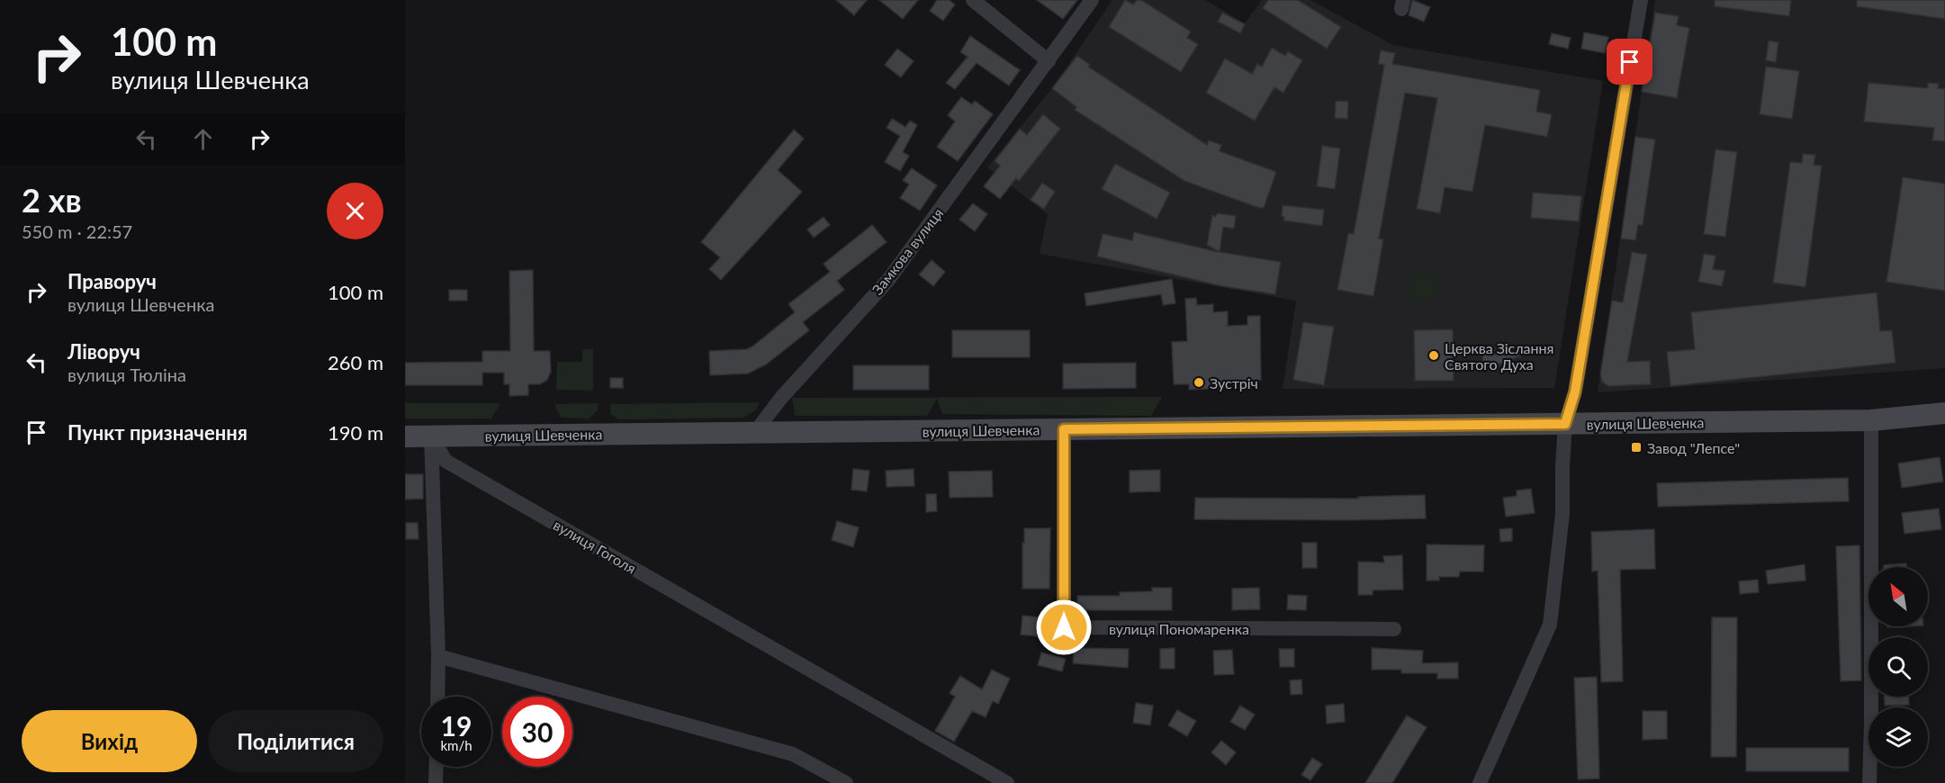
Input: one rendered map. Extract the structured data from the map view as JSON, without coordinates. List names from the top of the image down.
{
  "streets": {
    "main road": ["вулиця Шевченка"],
    "street": ["Замкова вулиця", "вулиця Гоголя", "вулиця Пономаренка"]
  },
  "crossings": [
    ["Замкова вулиця", "вулиця Шевченка"],
    ["вулиця Шевченка", "вулиця Гоголя"],
    ["вулиця Шевченка", "вулиця Пономаренка"]
  ],
  "places": {
    "other": ["Церква Зіслання Святого Духа", "Зустріч"],
    "transit": ["Завод \"Лепсе\""]
  },
  "north": "top left",
  "page": {
    "turn": ["100 m", "вулиця Шевченка"],
    "heading": ["2 хв", "550 m · 22:57"],
    "list": [
      {
        "name": "Праворуч",
        "note": "вулиця Шевченка",
        "value": "100 m"
      },
      {
        "name": "Ліворуч",
        "note": "вулиця Тюліна",
        "value": "260 m"
      },
      {
        "name": "Пункт призначення",
        "value": "190 m"
      }
    ],
    "speed": "19 km/h",
    "limit": "30",
    "buttons": ["Вихід", "Поділитися"]
  }
}
